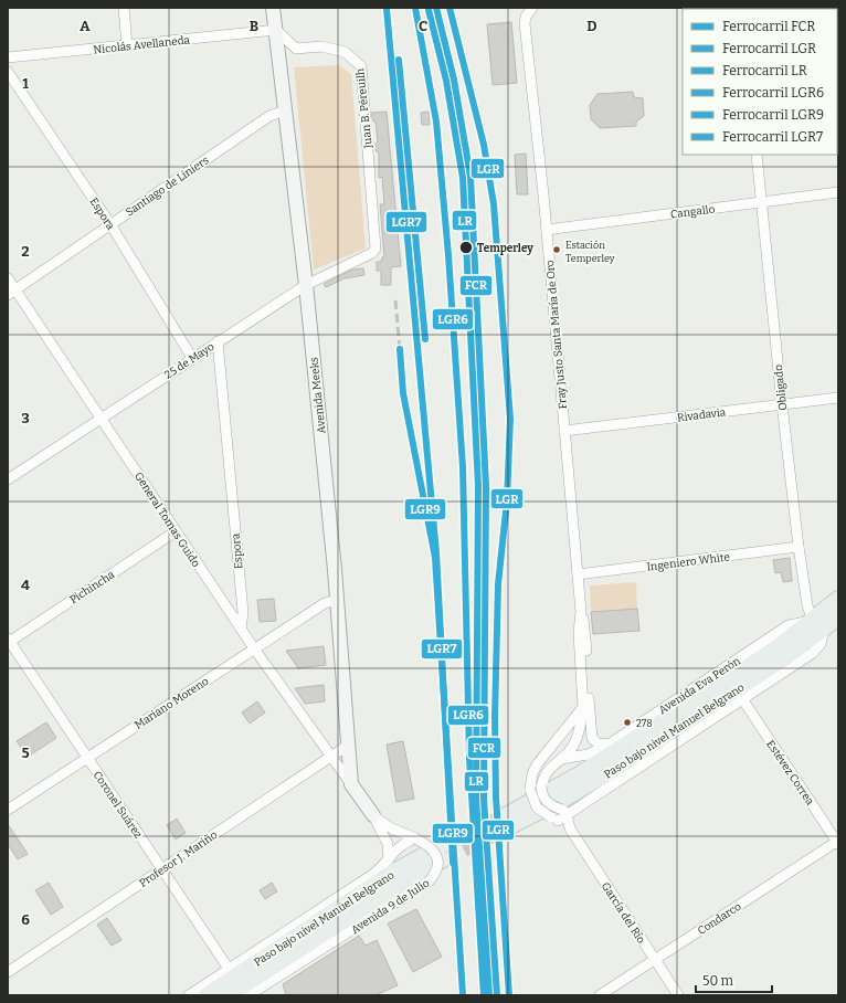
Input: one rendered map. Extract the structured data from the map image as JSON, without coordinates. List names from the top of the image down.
{
  "streets": {
    "main road": ["Paso bajo nivel Manuel Belgrano"],
    "street": [
      "Nicolás Avellaneda",
      "Juan B. Péreuilh",
      "Santiago de Liniers",
      "Cangallo",
      "Espora",
      "Fray Justo Santa María de Oro",
      "25 de Mayo",
      "Obligado",
      "Avenida Meeks",
      "Rivadavia",
      "General Tomas Guido",
      "Ingeniero White",
      "Pichincha",
      "Avenida Eva Perón",
      "Mariano Moreno",
      "Estévez Correa",
      "Coronel Suárez",
      "Profesor J. Mariño",
      "Avenida 9 de Julio",
      "García del Río",
      "Condarco"
    ]
  },
  "crossings": [
    ["Nicolás Avellaneda", "Juan B. Péreuilh"],
    ["Nicolás Avellaneda", "Avenida Meeks"],
    ["Juan B. Péreuilh", "25 de Mayo"],
    ["Juan B. Péreuilh", "Avenida Meeks"],
    ["Santiago de Liniers", "Espora"],
    ["Santiago de Liniers", "Avenida Meeks"],
    ["Santiago de Liniers", "General Tomas Guido"],
    ["Cangallo", "Fray Justo Santa María de Oro"],
    ["Cangallo", "Obligado"],
    ["Espora", "25 de Mayo"],
    ["Espora", "General Tomas Guido"],
    ["Fray Justo Santa María de Oro", "Rivadavia"],
    ["Fray Justo Santa María de Oro", "Ingeniero White"],
    ["Fray Justo Santa María de Oro", "Avenida Eva Perón"],
    ["Fray Justo Santa María de Oro", "García del Río"],
    ["25 de Mayo", "Avenida Meeks"],
    ["25 de Mayo", "General Tomas Guido"],
    ["Obligado", "Rivadavia"],
    ["Obligado", "Ingeniero White"],
    ["Obligado", "Avenida Eva Perón"],
    ["Obligado", "Paso bajo nivel Manuel Belgrano"],
    ["Avenida Meeks", "General Tomas Guido"],
    ["Avenida Meeks", "Mariano Moreno"],
    ["Avenida Meeks", "Profesor J. Mariño"],
    ["General Tomas Guido", "Pichincha"],
    ["General Tomas Guido", "Mariano Moreno"],
    ["General Tomas Guido", "Profesor J. Mariño"],
    ["Pichincha", "Coronel Suárez"],
    ["Avenida Eva Perón", "Paso bajo nivel Manuel Belgrano"],
    ["Mariano Moreno", "Coronel Suárez"],
    ["Estévez Correa", "Condarco"],
    ["Coronel Suárez", "Profesor J. Mariño"],
    ["García del Río", "Condarco"]
  ],
  "places": ["Temperley", "Estación Temperley", "278"],
  "lines": [
    "rail line FCR",
    "rail line LGR",
    "rail line LGR6",
    "rail line LGR7",
    "rail line LR",
    "rail line LGR9"
  ],
  "legend": [
    "Ferrocarril FCR",
    "Ferrocarril LGR",
    "Ferrocarril LR",
    "Ferrocarril LGR6",
    "Ferrocarril LGR9",
    "Ferrocarril LGR7"
  ],
  "scale_bar": "50 m",
  "grid": {
    "columns": [
      "A",
      "B",
      "C",
      "D"
    ],
    "rows": [
      "1",
      "2",
      "3",
      "4",
      "5",
      "6"
    ]
  }
}
